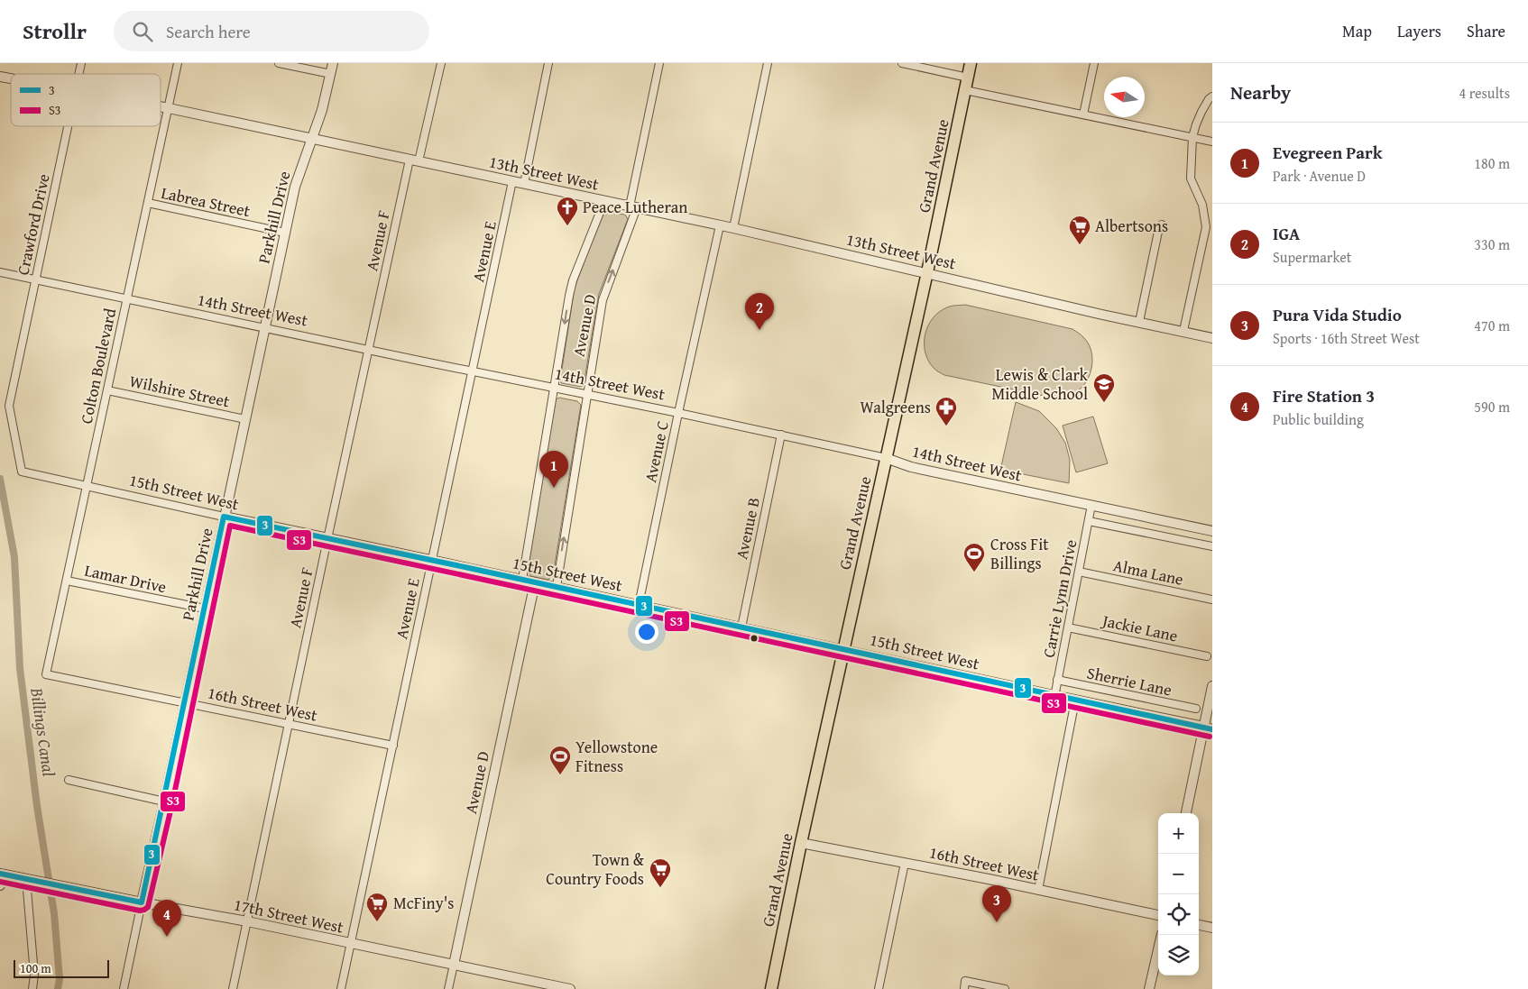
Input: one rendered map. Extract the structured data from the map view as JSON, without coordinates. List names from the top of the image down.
{
  "streets": {
    "main road": ["Grand Avenue"],
    "street": [
      "13th Street West",
      "Labrea Street",
      "Parkhill Drive",
      "Crawford Drive",
      "Avenue F",
      "Avenue E",
      "14th Street West",
      "Avenue D",
      "Colton Boulevard",
      "Wilshire Street",
      "Avenue C",
      "15th Street West",
      "Avenue B",
      "Alma Lane",
      "Lamar Drive",
      "Carrie Lynn Drive",
      "Jackie Lane",
      "Sherrie Lane",
      "16th Street West",
      "17th Street West"
    ]
  },
  "crossings": [
    ["Grand Avenue", "13th Street West"],
    ["Grand Avenue", "14th Street West"],
    ["Grand Avenue", "15th Street West"],
    ["Grand Avenue", "16th Street West"],
    ["13th Street West", "Parkhill Drive"],
    ["13th Street West", "Avenue F"],
    ["13th Street West", "Avenue E"],
    ["13th Street West", "Avenue D"],
    ["13th Street West", "Colton Boulevard"],
    ["13th Street West", "Avenue C"],
    ["Labrea Street", "Parkhill Drive"],
    ["Labrea Street", "Colton Boulevard"],
    ["Parkhill Drive", "14th Street West"],
    ["Parkhill Drive", "Wilshire Street"],
    ["Parkhill Drive", "15th Street West"],
    ["Parkhill Drive", "Lamar Drive"],
    ["Parkhill Drive", "16th Street West"],
    ["Parkhill Drive", "17th Street West"],
    ["Crawford Drive", "14th Street West"],
    ["Crawford Drive", "15th Street West"],
    ["Avenue F", "14th Street West"],
    ["Avenue F", "15th Street West"],
    ["Avenue F", "16th Street West"],
    ["Avenue F", "17th Street West"],
    ["Avenue E", "14th Street West"],
    ["Avenue E", "15th Street West"],
    ["Avenue E", "16th Street West"],
    ["Avenue E", "17th Street West"],
    ["14th Street West", "Avenue D"],
    ["14th Street West", "Colton Boulevard"],
    ["14th Street West", "Avenue C"],
    ["14th Street West", "Avenue B"],
    ["14th Street West", "Carrie Lynn Drive"],
    ["Avenue D", "15th Street West"],
    ["Avenue D", "17th Street West"],
    ["Colton Boulevard", "Wilshire Street"],
    ["Colton Boulevard", "15th Street West"],
    ["Colton Boulevard", "Lamar Drive"],
    ["Colton Boulevard", "16th Street West"],
    ["Avenue C", "15th Street West"],
    ["15th Street West", "Avenue B"],
    ["15th Street West", "Carrie Lynn Drive"],
    ["Alma Lane", "Carrie Lynn Drive"],
    ["Carrie Lynn Drive", "Jackie Lane"],
    ["Carrie Lynn Drive", "Sherrie Lane"]
  ],
  "water": ["Billings Canal"],
  "places": {
    "church": ["Peace Lutheran"],
    "supermarket": ["Albertsons", "Town & Country Foods", "McFiny's"],
    "school or university": ["Lewis & Clark Middle School"],
    "pharmacy": ["Walgreens"],
    "sports": ["Cross Fit Billings", "Yellowstone Fitness"]
  },
  "lines": ["transit line 3", "transit line S3"],
  "legend": ["3", "S3"],
  "scale_bar": "100 m",
  "north": "left",
  "page": {
    "header": "Strollr",
    "search": "Search here",
    "nav": ["Map", "Layers", "Share"],
    "heading": ["Nearby", "4 results"],
    "list": [
      {
        "mark": "1",
        "name": "Evegreen Park",
        "note": "Park · Avenue D",
        "value": "180 m"
      },
      {
        "mark": "2",
        "name": "IGA",
        "note": "Supermarket",
        "value": "330 m"
      },
      {
        "mark": "3",
        "name": "Pura Vida Studio",
        "note": "Sports · 16th Street West",
        "value": "470 m"
      },
      {
        "mark": "4",
        "name": "Fire Station 3",
        "note": "Public building",
        "value": "590 m"
      }
    ],
    "pins": [
      "2",
      "1",
      "3",
      "4"
    ],
    "map_buttons": ["+", "−"],
    "scale": "100 m"
  }
}
